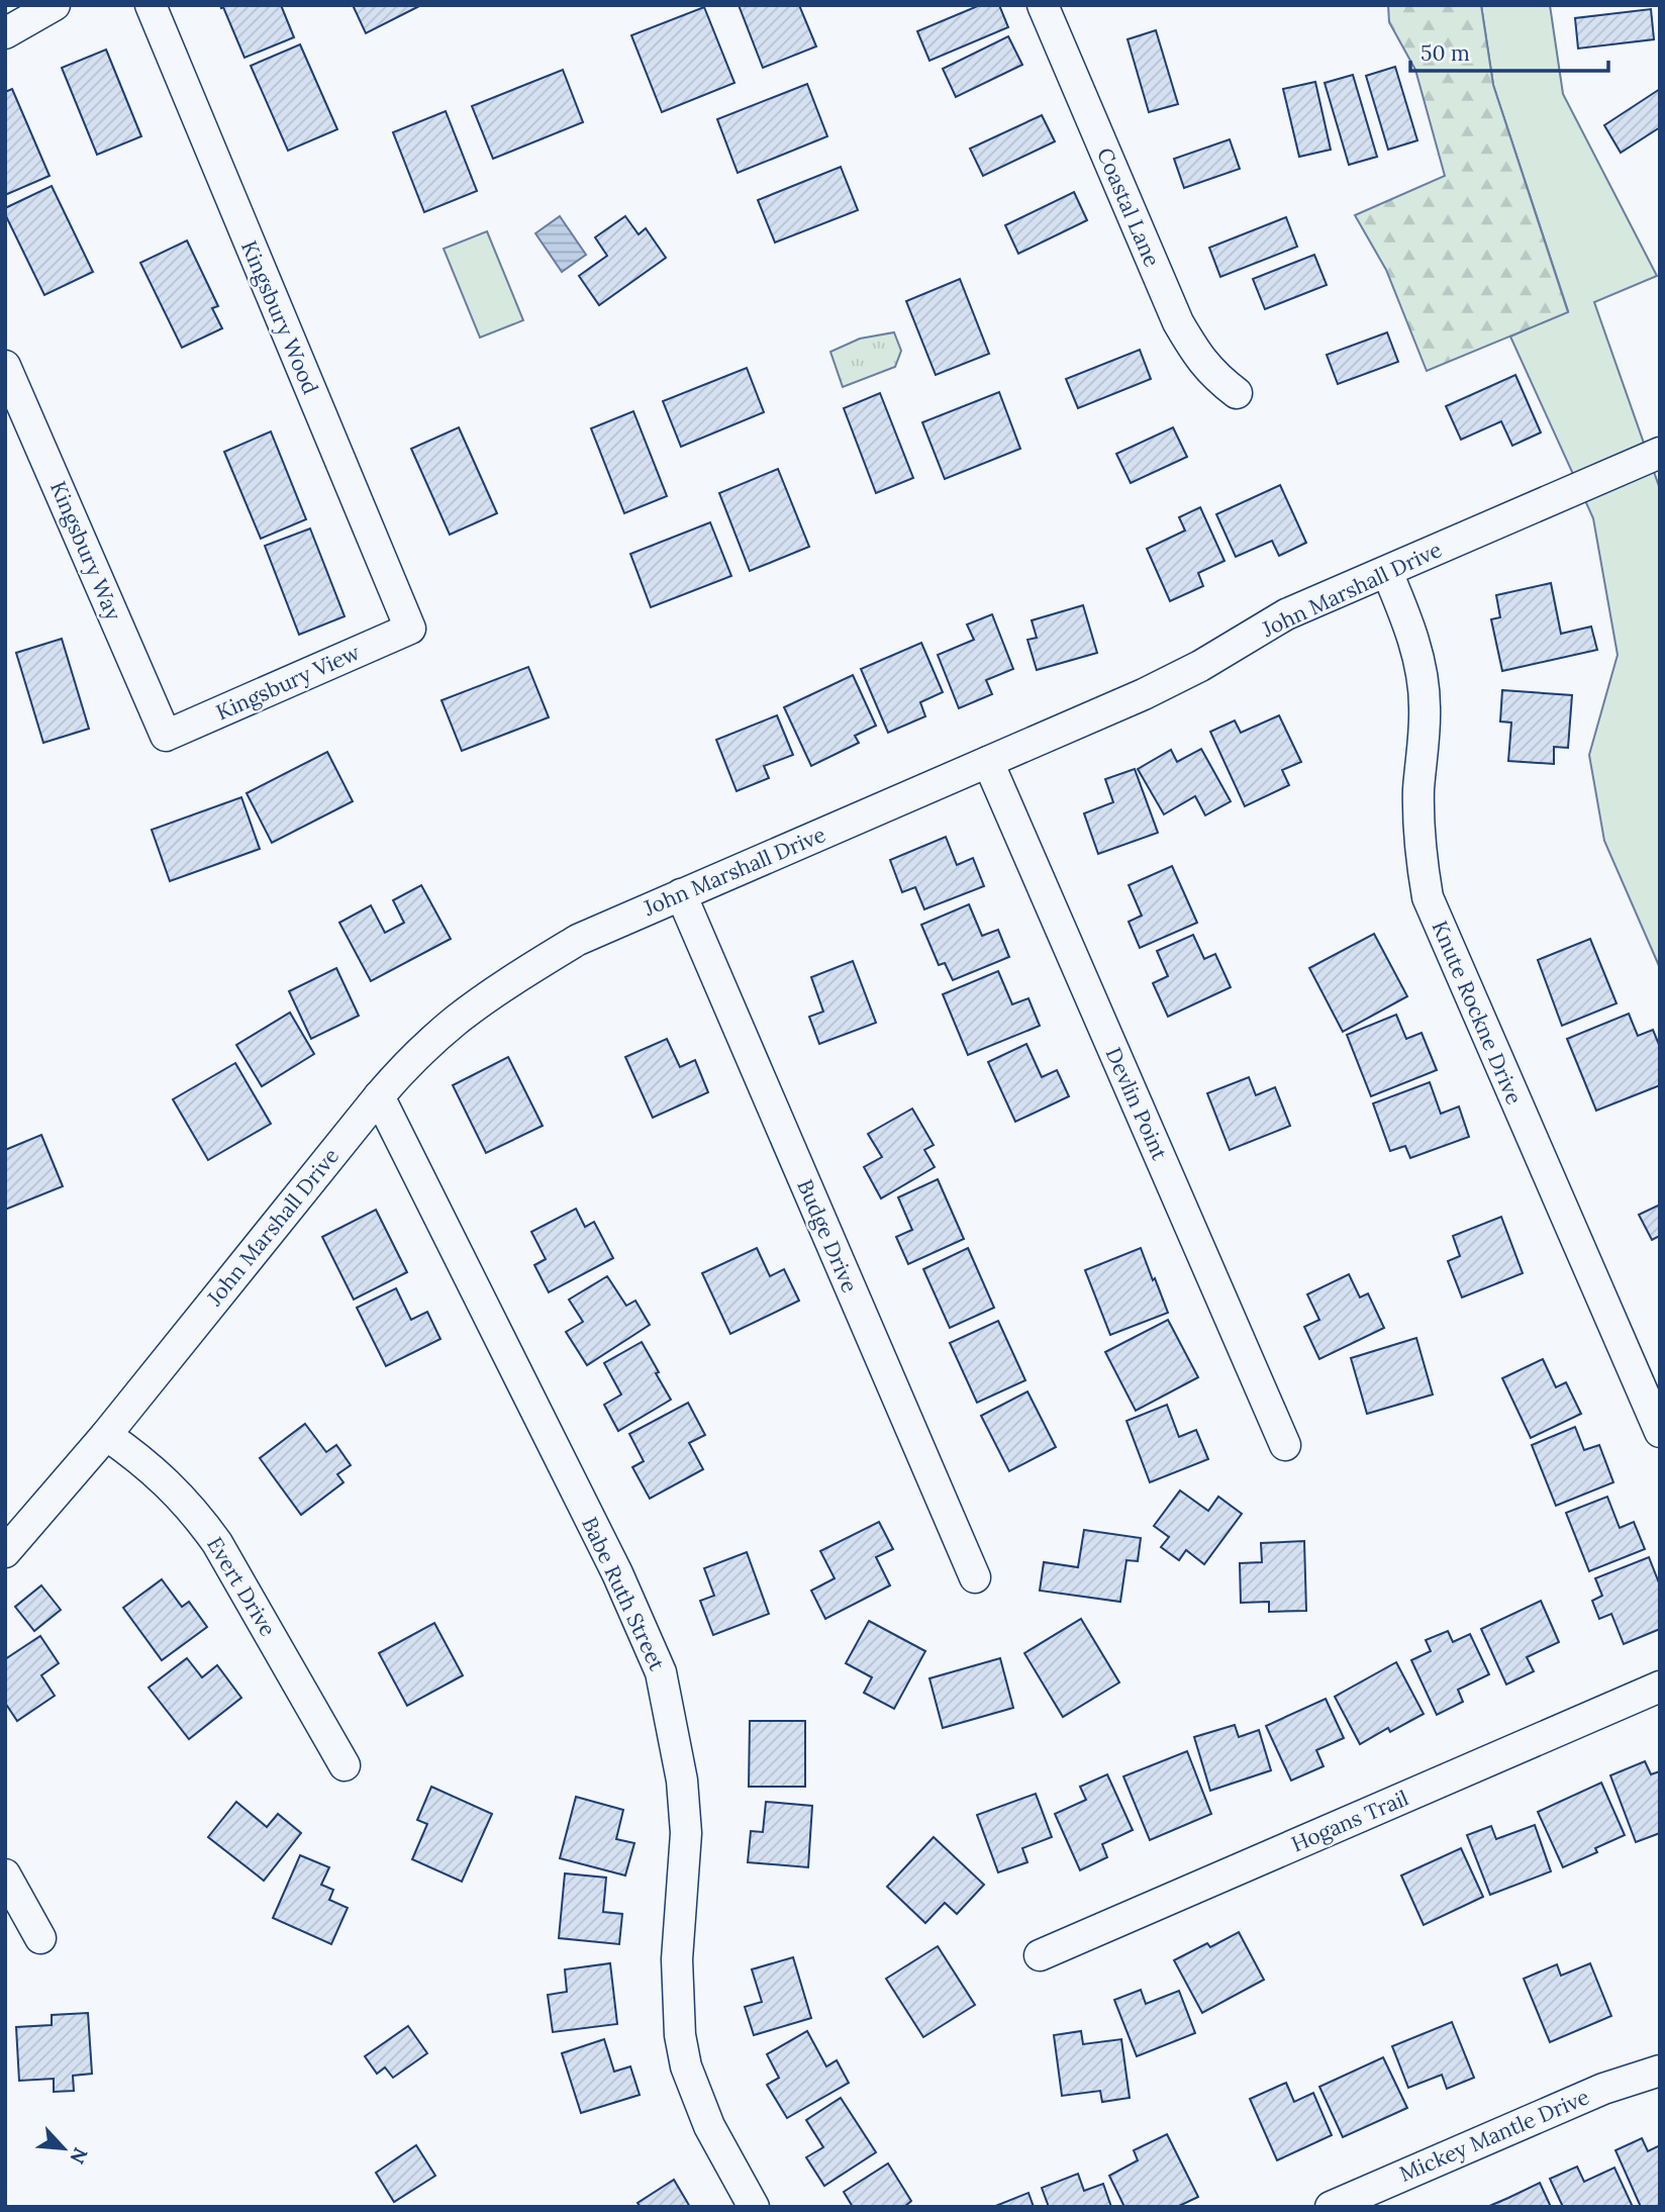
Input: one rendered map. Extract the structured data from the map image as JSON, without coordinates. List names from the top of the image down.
{
  "streets": {
    "street": [
      "Coastal Lane",
      "Kingsbury Wood",
      "Kingsbury Way",
      "John Marshall Drive",
      "Kingsbury View",
      "Knute Rockne Drive",
      "Devlin Point",
      "Budge Drive",
      "Evert Drive",
      "Babe Ruth Street",
      "Hogans Trail",
      "Mickey Mantle Drive"
    ]
  },
  "crossings": [
    ["Kingsbury Wood", "Kingsbury View"],
    ["Kingsbury Way", "Kingsbury View"],
    ["John Marshall Drive", "Knute Rockne Drive"],
    ["John Marshall Drive", "Devlin Point"],
    ["John Marshall Drive", "Budge Drive"],
    ["John Marshall Drive", "Evert Drive"],
    ["John Marshall Drive", "Babe Ruth Street"]
  ],
  "scale_bar": "50 m",
  "north": "bottom right"
}
